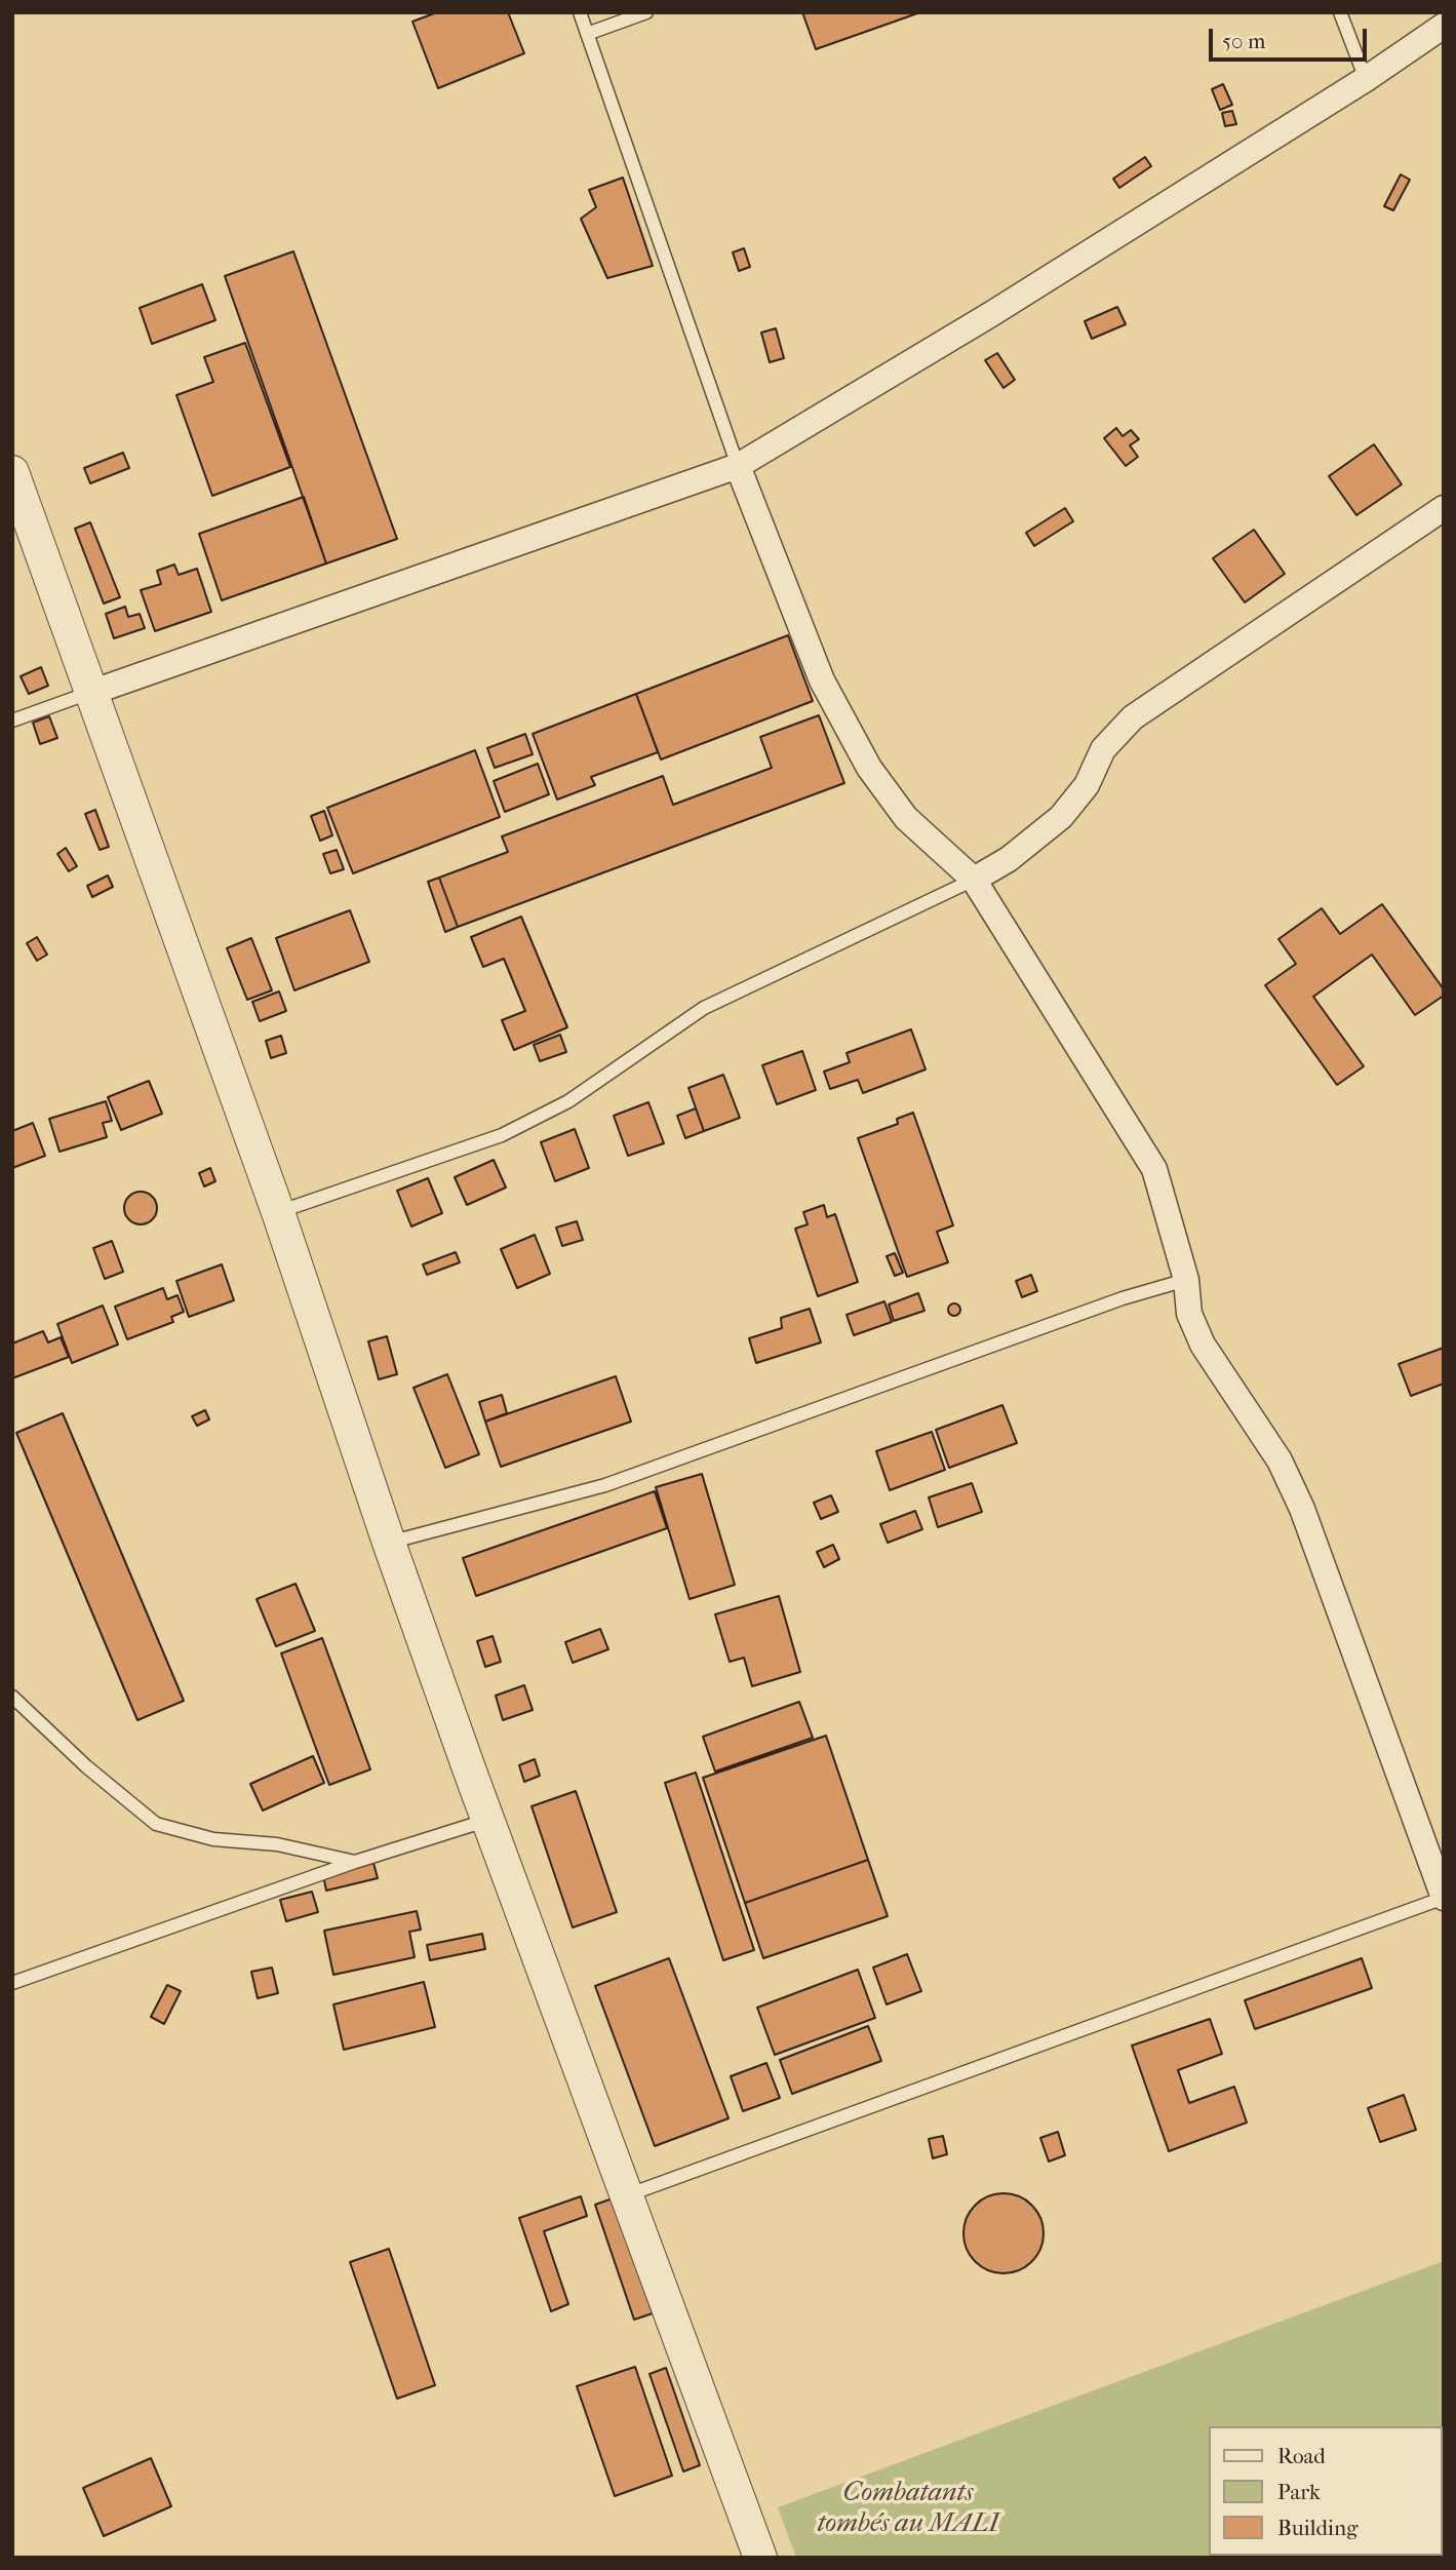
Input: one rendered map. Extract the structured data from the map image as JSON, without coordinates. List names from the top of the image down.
{
  "parks": ["Combatants tombés au MALI"],
  "legend": ["Road", "Park", "Building"],
  "scale_bar": "50 m"
}
